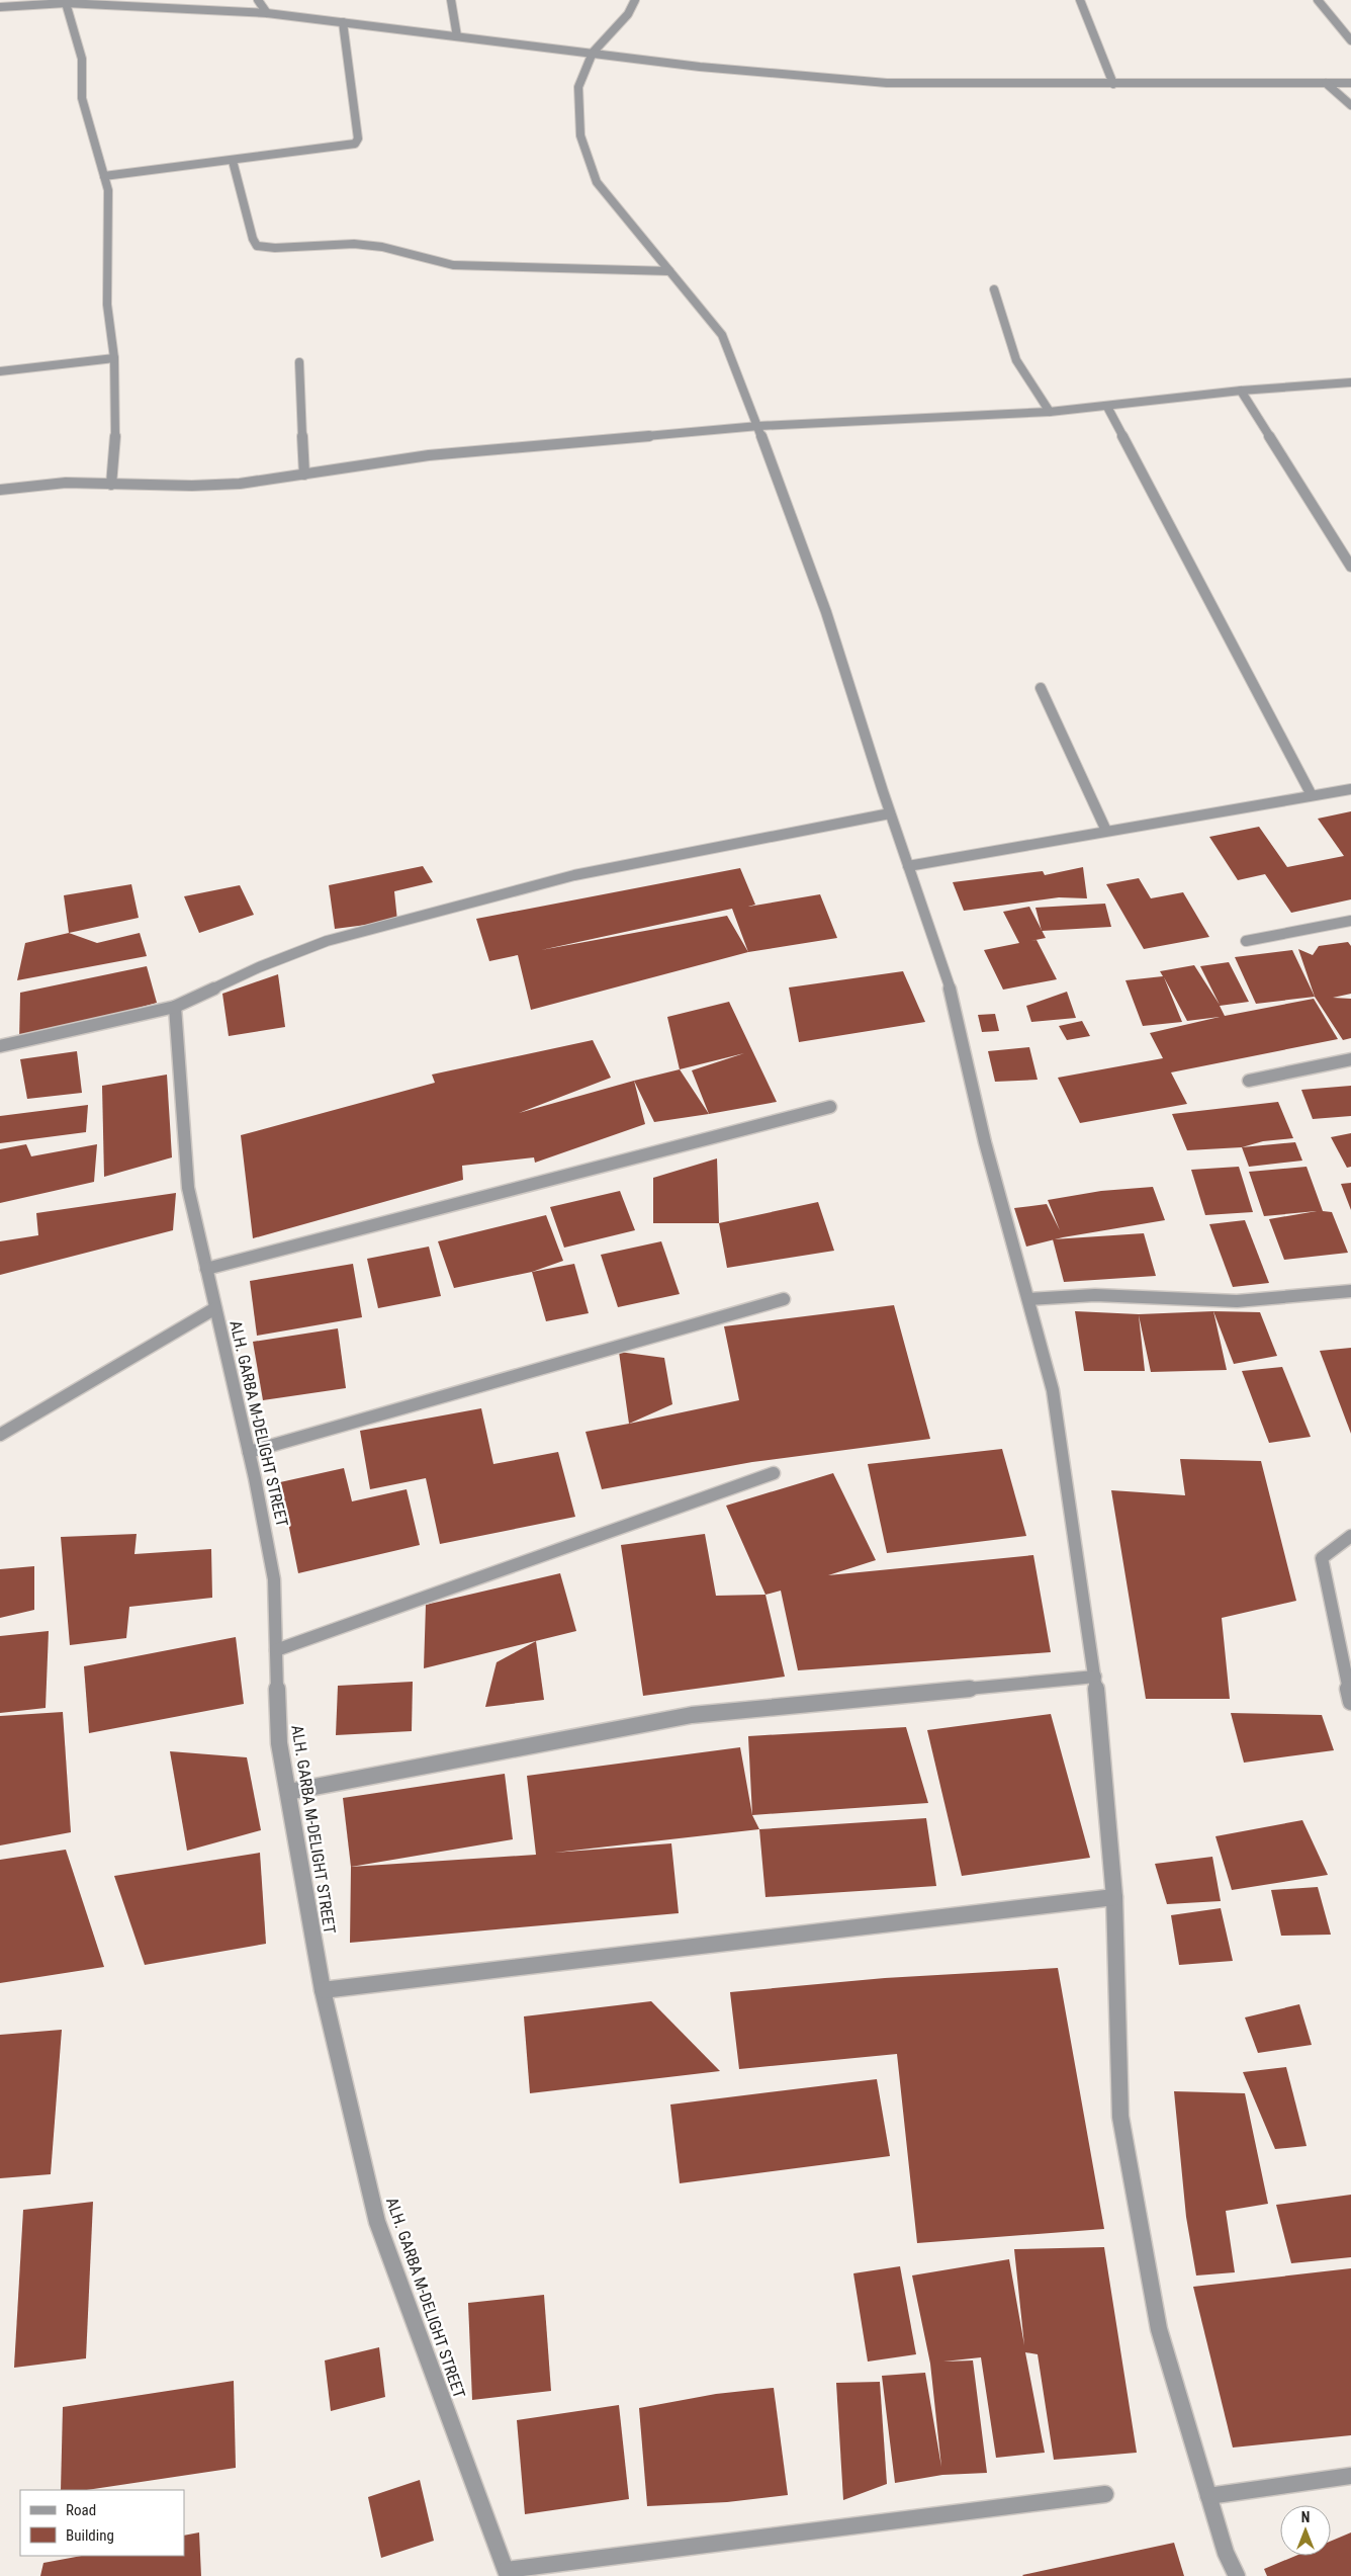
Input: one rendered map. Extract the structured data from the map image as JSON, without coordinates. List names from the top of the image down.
{
  "streets": {
    "street": ["ALH. GARBA M-DELIGHT STREET"]
  },
  "legend": ["Road", "Building"],
  "north": "top"
}
